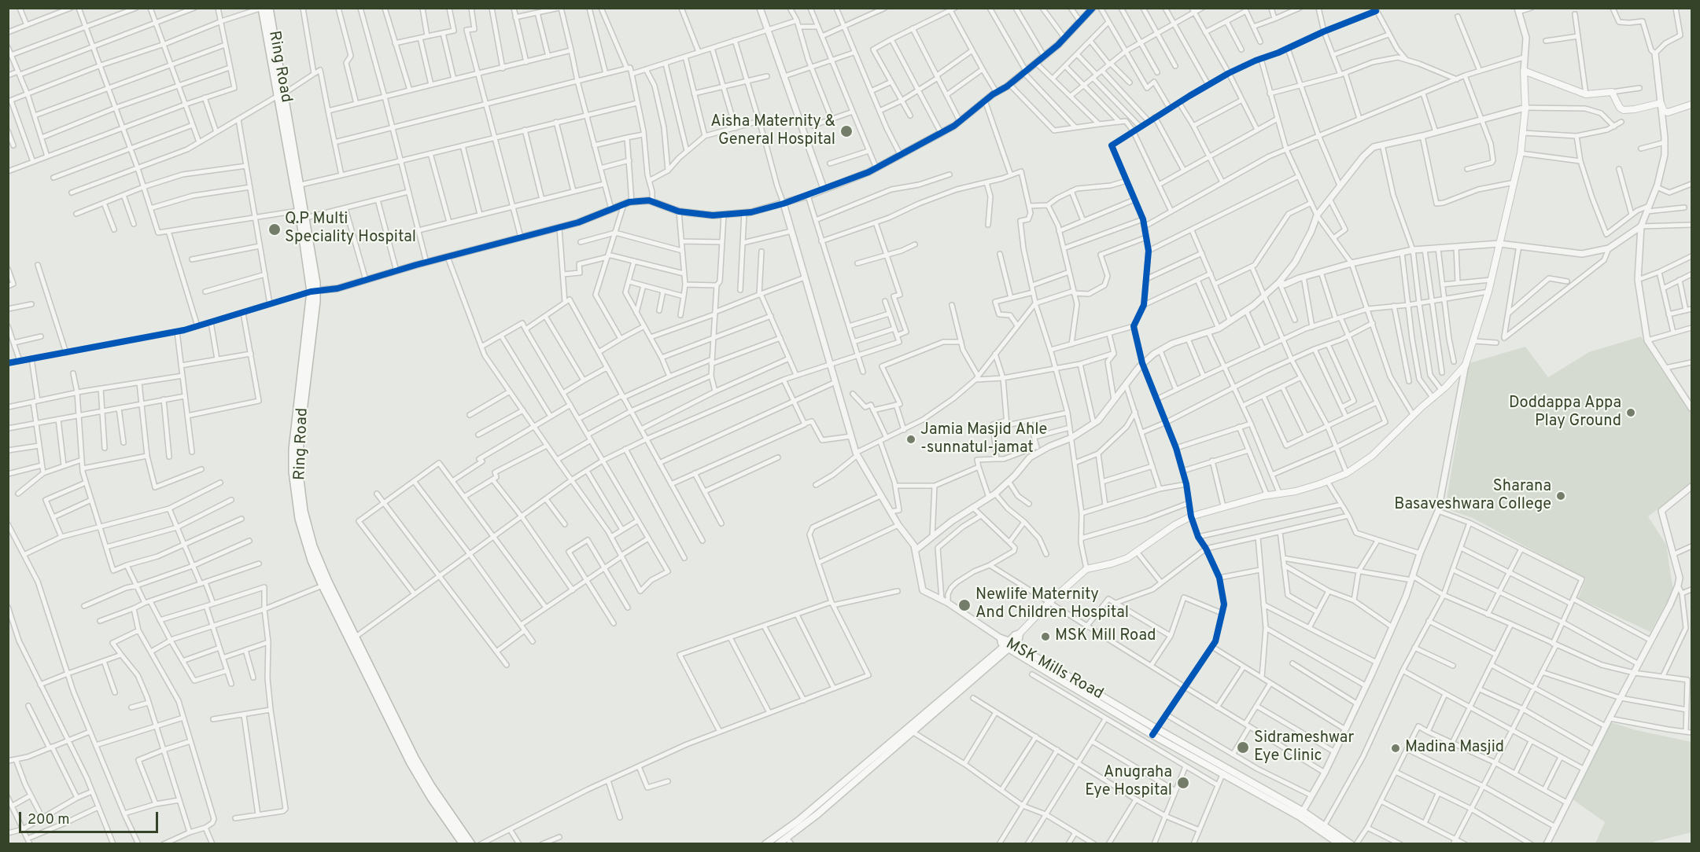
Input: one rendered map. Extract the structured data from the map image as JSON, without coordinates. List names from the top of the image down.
{
  "streets": {
    "highway": ["Ring Road"],
    "main road": ["MSK Mills Road"]
  },
  "places": [
    "Aisha Maternity & General Hospital",
    "Q.P Multi Speciality Hospital",
    "Doddappa Appa Play Ground",
    "Jamia Masjid Ahle -sunnatul-jamat",
    "Sharana Basaveshwara College",
    "Newlife Maternity And Children Hospital",
    "MSK Mill Road",
    "Sidrameshwar Eye Clinic",
    "Madina Masjid",
    "Anugraha Eye Hospital"
  ],
  "scale_bar": "200 m"
}
